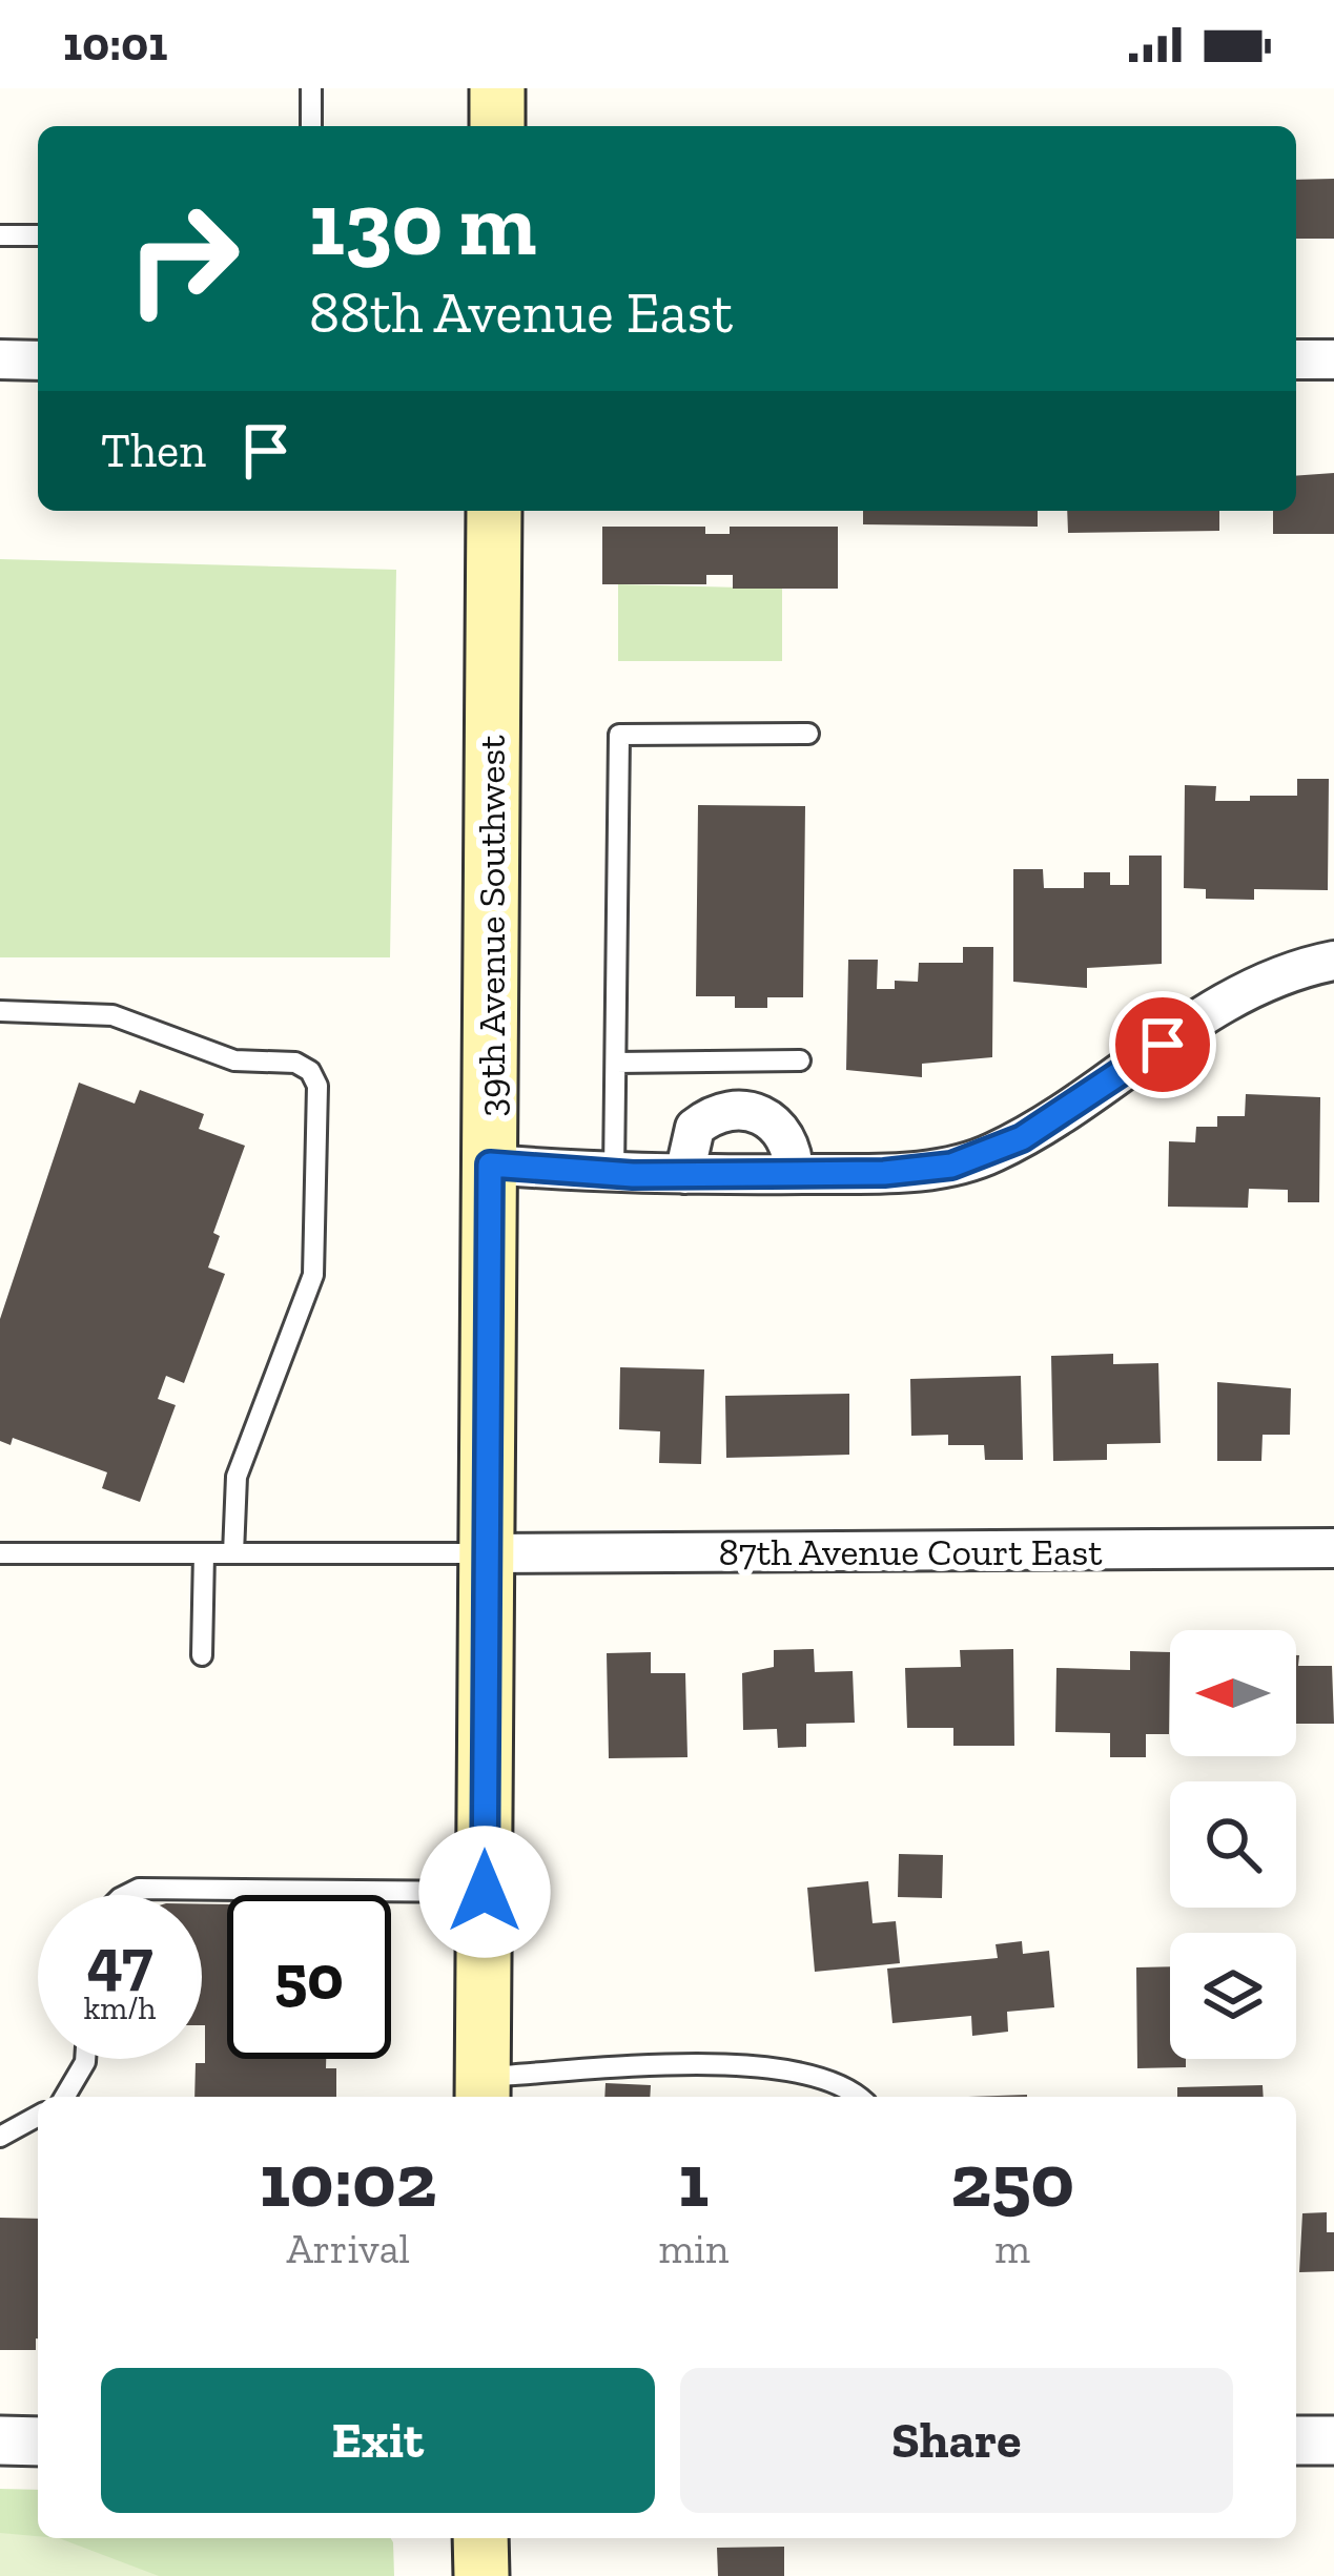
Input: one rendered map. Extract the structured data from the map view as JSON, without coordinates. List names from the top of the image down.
{
  "streets": {
    "main road": ["39th Avenue Southwest"],
    "street": ["87th Avenue Court East"]
  },
  "crossings": [
    ["39th Avenue Southwest", "87th Avenue Court East"]
  ],
  "north": "left",
  "page": {
    "status": "10:01",
    "turn": ["130 m", "88th Avenue East"],
    "then": "Then",
    "speed": "47 km/h",
    "limit": "50",
    "eta": [
      "10:02",
      "Arrival",
      "1",
      "min",
      "250",
      "m"
    ],
    "buttons": ["Exit", "Share"]
  }
}
